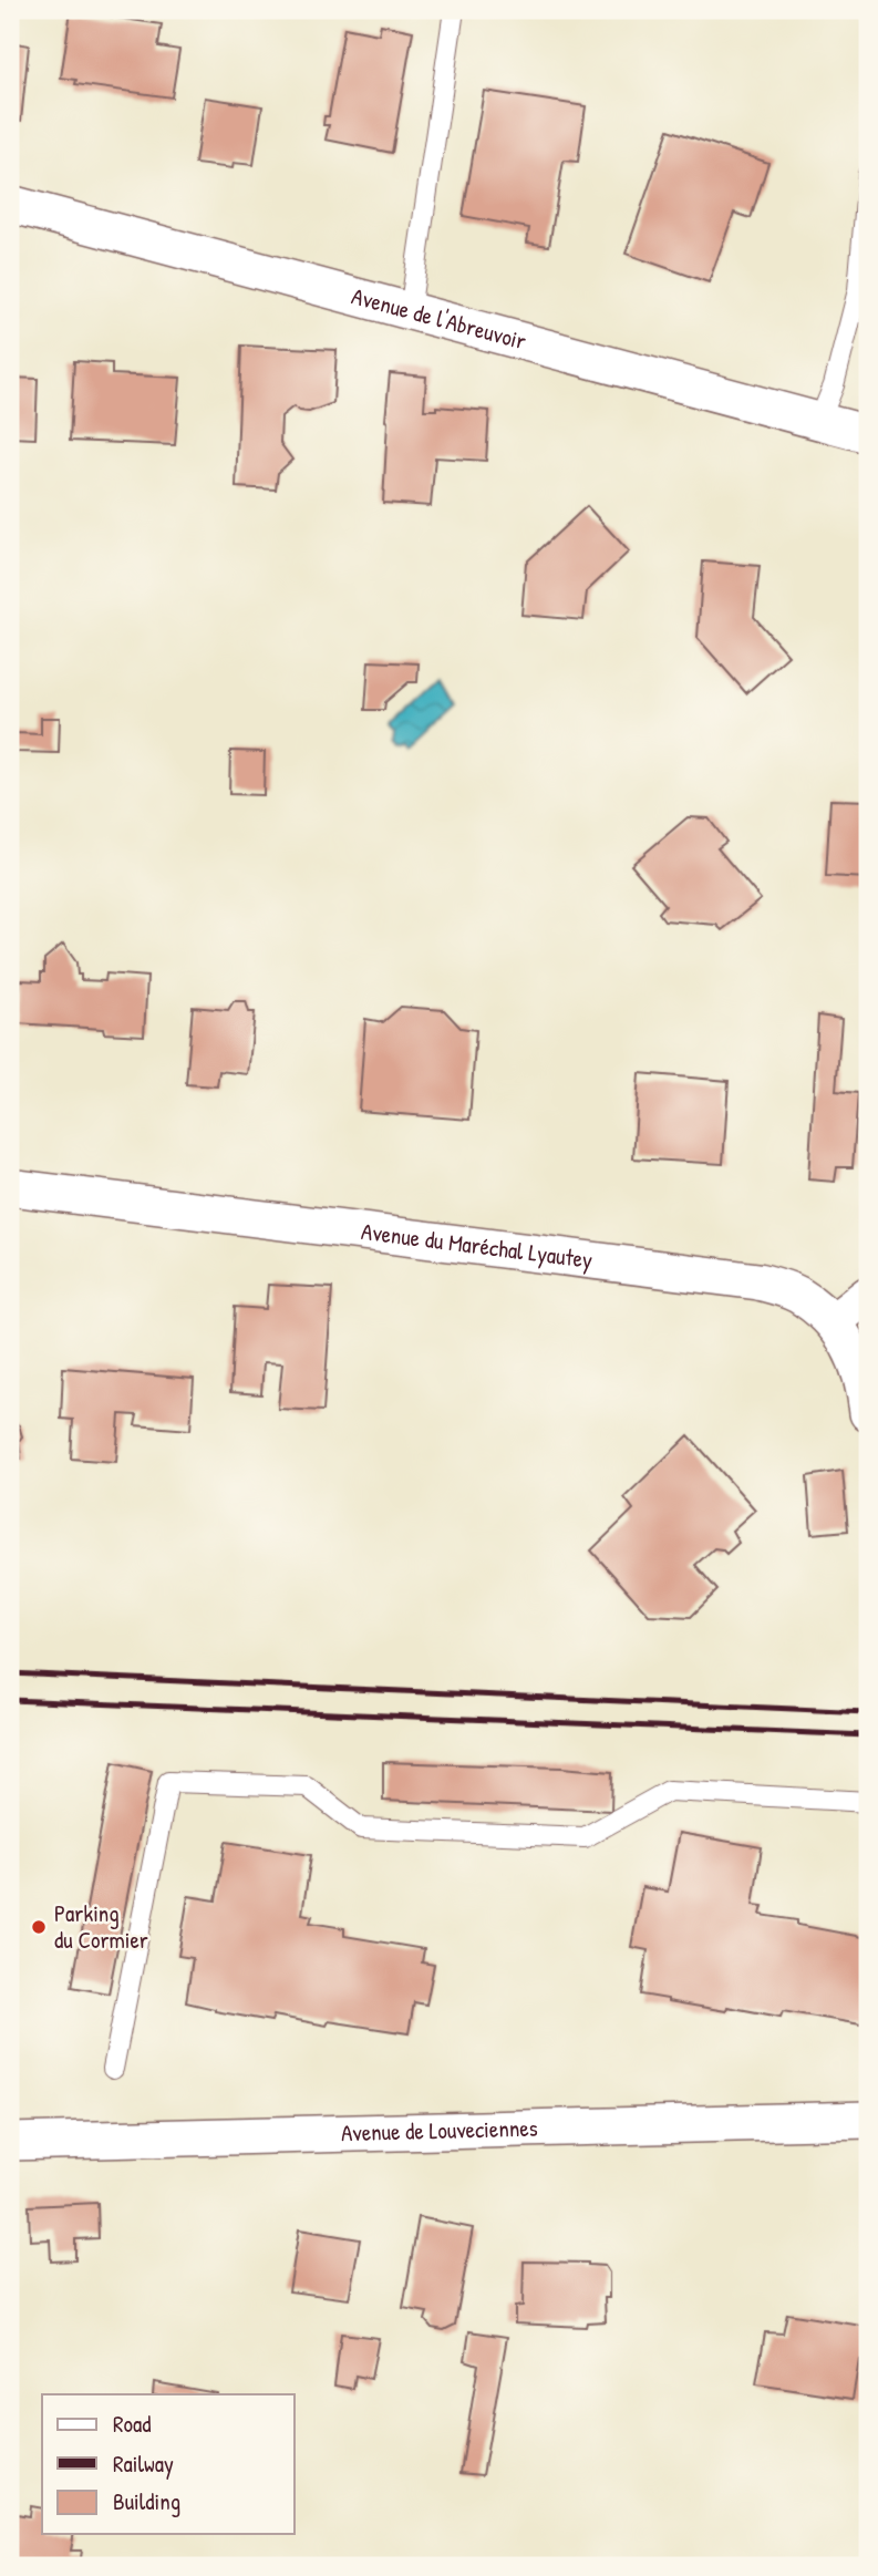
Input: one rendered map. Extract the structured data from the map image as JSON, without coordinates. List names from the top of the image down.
{
  "streets": {
    "street": ["Avenue de l'Abreuvoir", "Avenue du Maréchal Lyautey", "Avenue de Louveciennes"]
  },
  "places": ["Parking du Cormier"],
  "legend": ["Road", "Railway", "Building"]
}
